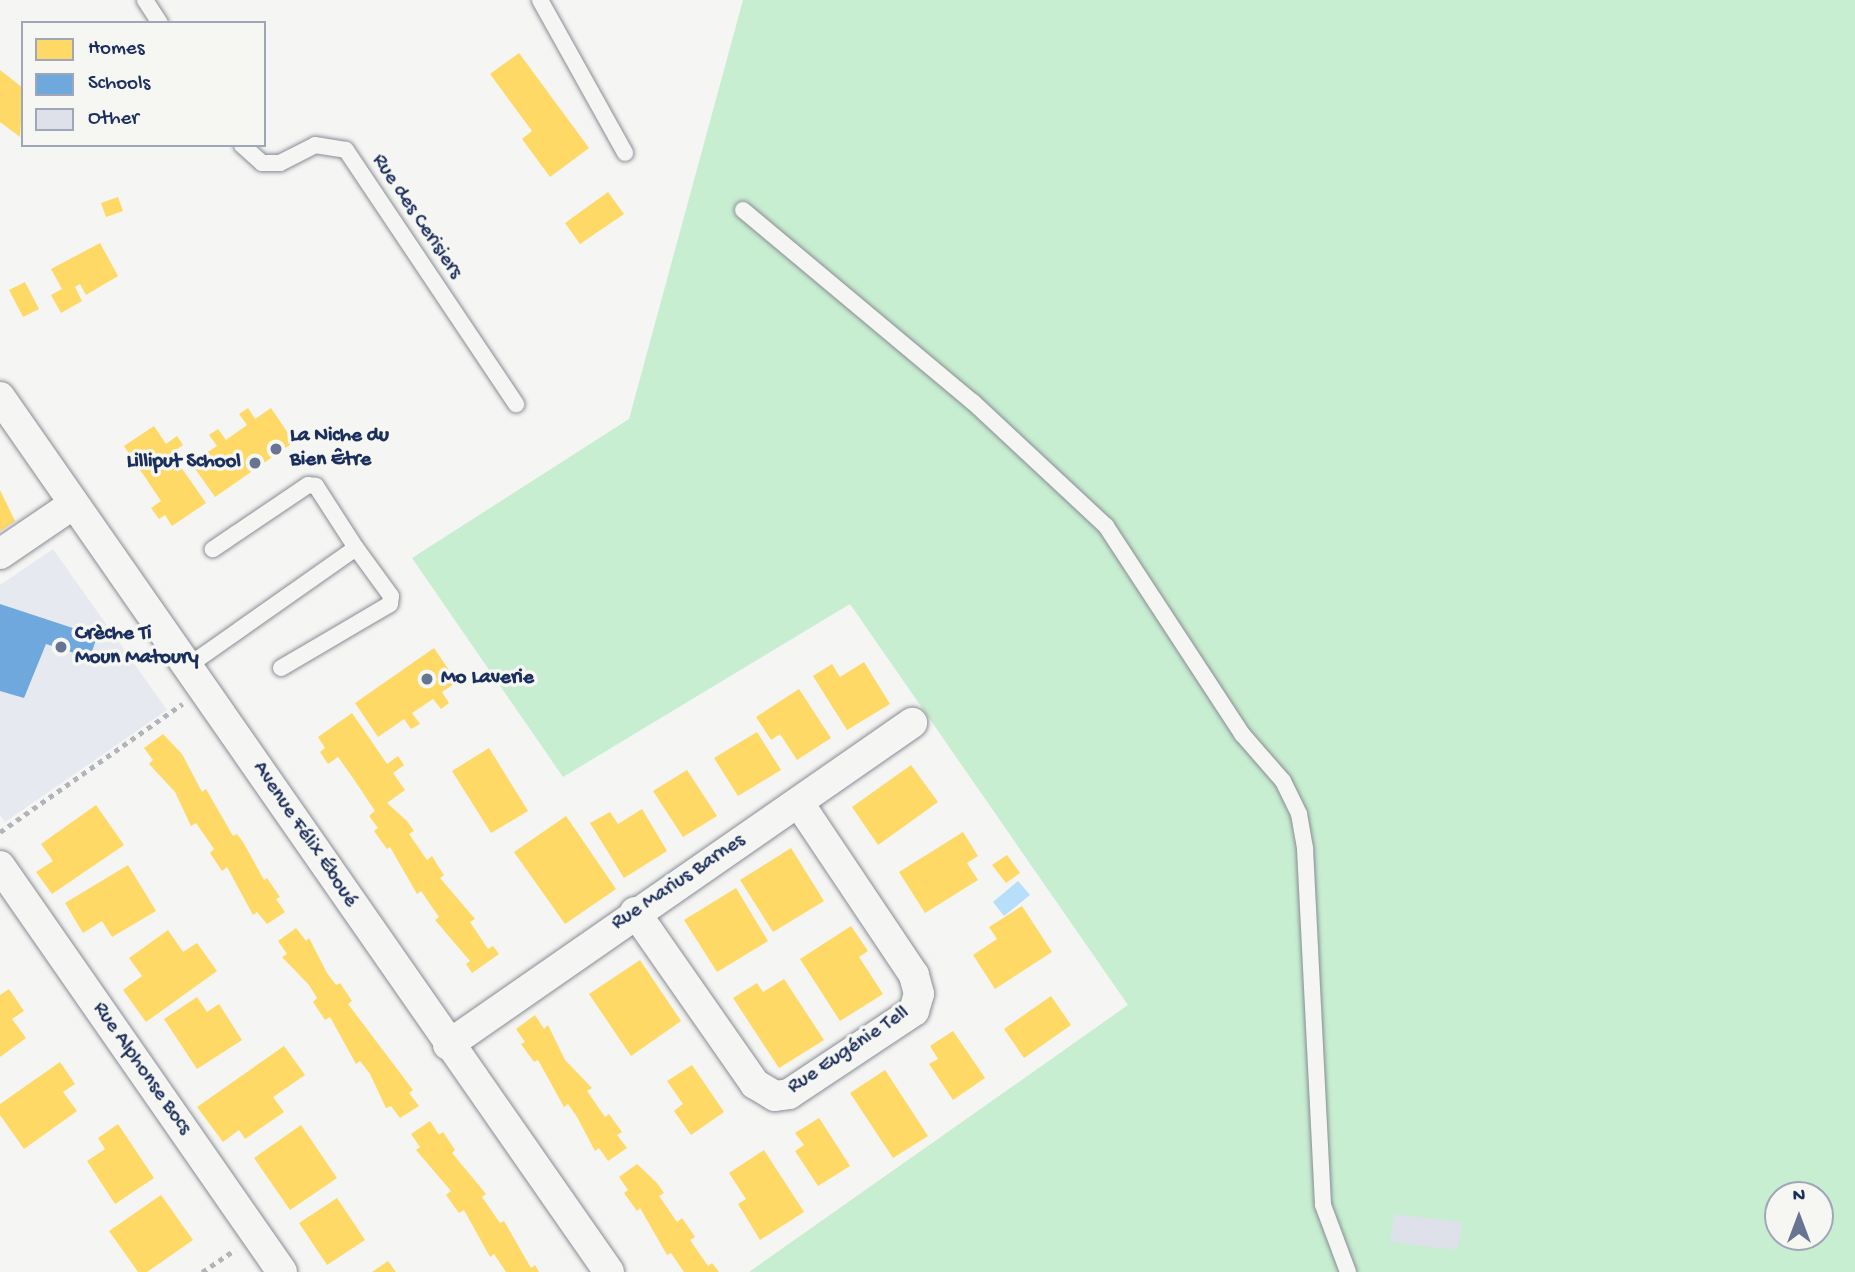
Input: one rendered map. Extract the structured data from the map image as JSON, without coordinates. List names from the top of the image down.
{
  "streets": {
    "street": [
      "Avenue Félix Éboué",
      "Rue Marius Barnes",
      "Rue Eugénie Tell",
      "Rue Alphonse Bocs"
    ],
    "lane": ["Rue des Cerisiers"]
  },
  "crossings": [
    ["Avenue Félix Éboué", "Rue Marius Barnes"],
    ["Rue Marius Barnes", "Rue Eugénie Tell"]
  ],
  "places": [
    "La Niche du Bien Être",
    "Lilliput School",
    "Crèche Ti Moun Matoury",
    "Mo Laverie"
  ],
  "legend": ["Homes", "Schools", "Other"],
  "north": "top"
}
